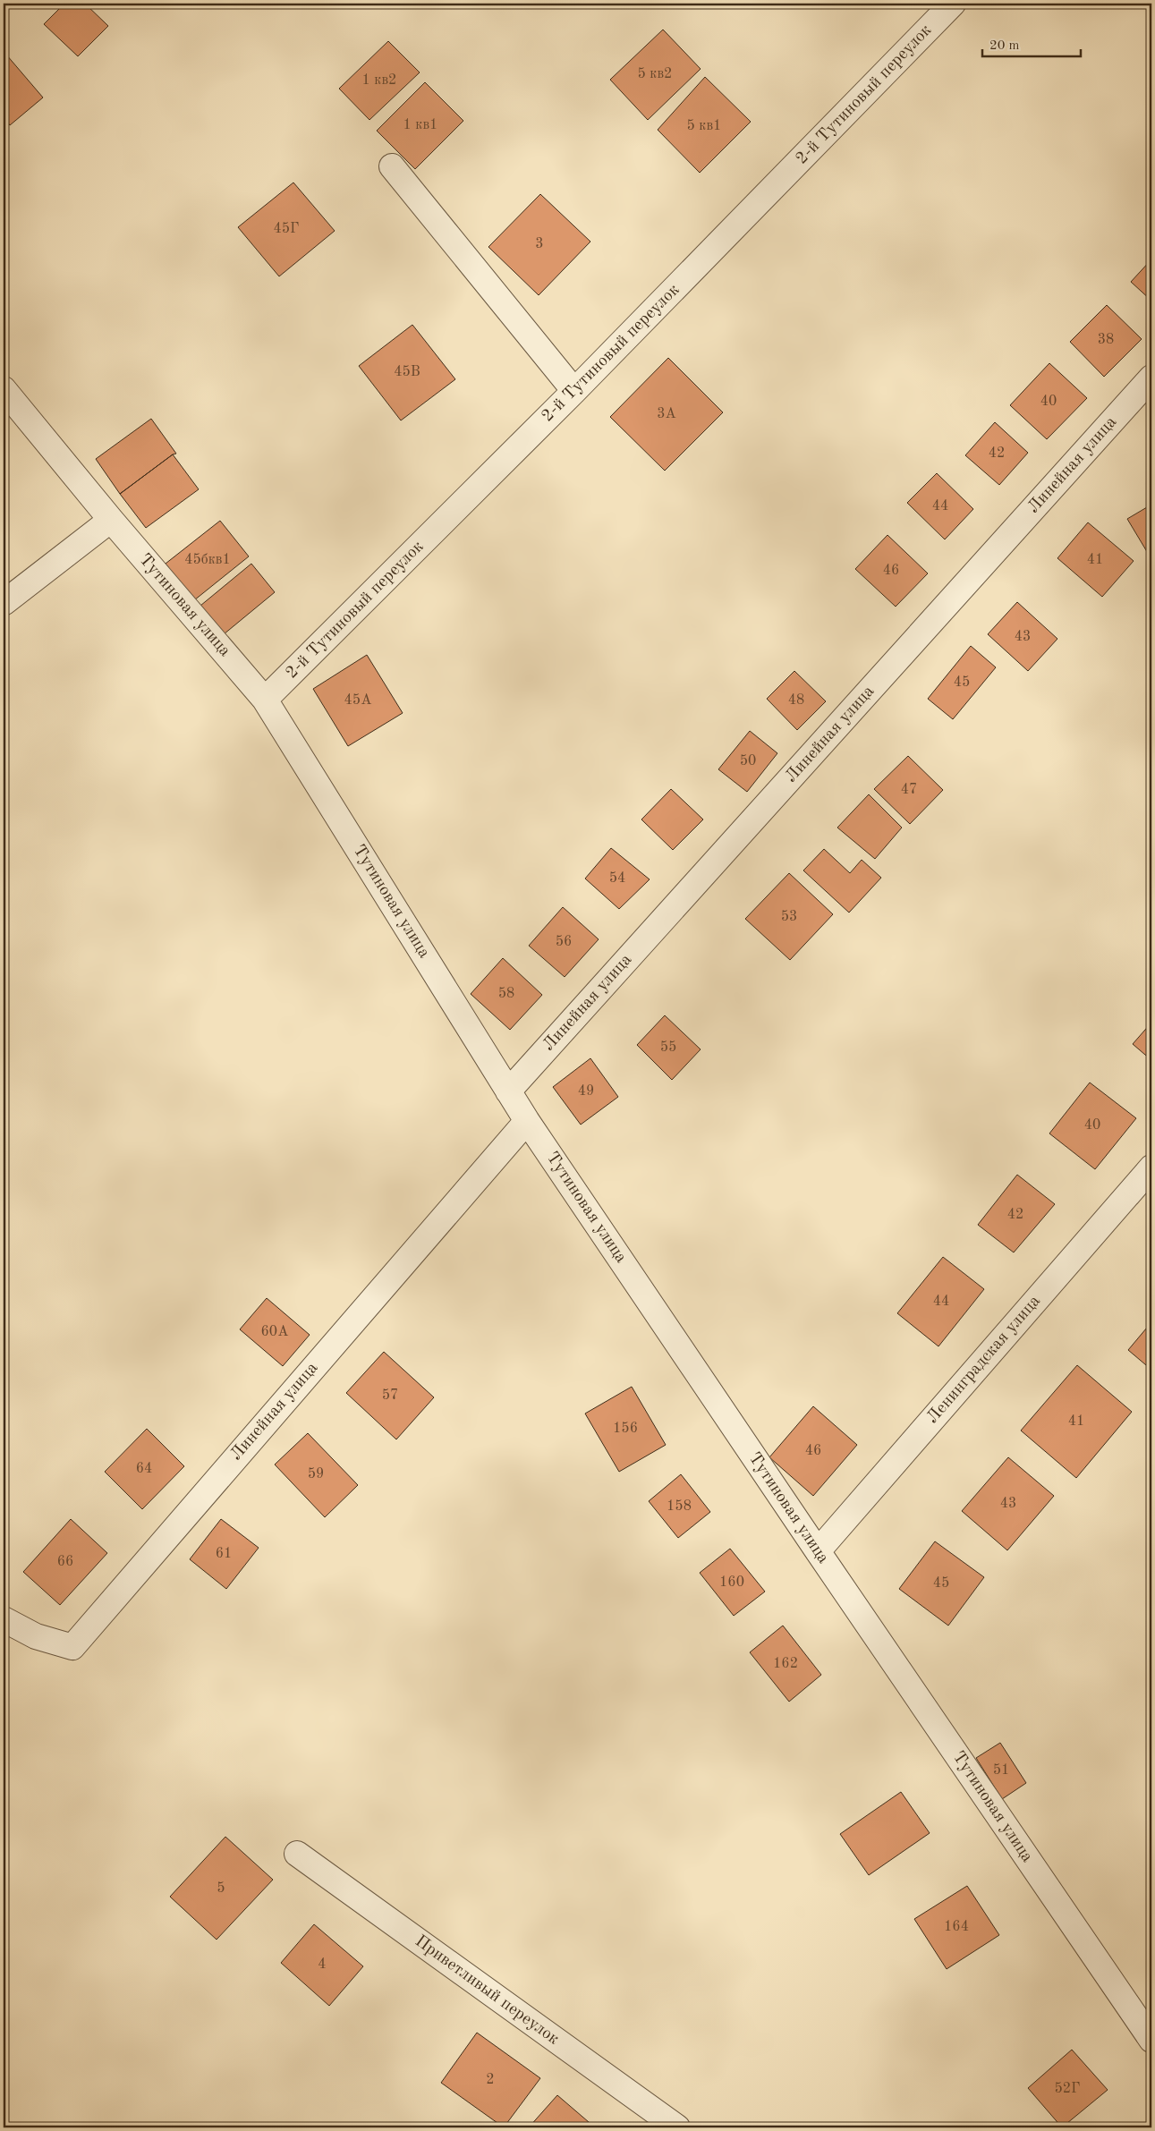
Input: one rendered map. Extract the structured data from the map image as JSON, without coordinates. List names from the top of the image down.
{
  "streets": {
    "street": [
      "2-й Тутиновый переулок",
      "Линейная улица",
      "Тутиновая улица",
      "Ленинградская улица",
      "Приветливый переулок"
    ]
  },
  "crossings": [
    ["2-й Тутиновый переулок", "Тутиновая улица"],
    ["Линейная улица", "Тутиновая улица"],
    ["Тутиновая улица", "Ленинградская улица"]
  ],
  "house_numbers": [
    "5 кв2",
    "1 кв2",
    "1 кв1",
    "5 кв1",
    "45Г",
    "3",
    "38",
    "45В",
    "40",
    "3А",
    "42",
    "44",
    "45бкв1",
    "41",
    "46",
    "43",
    "45",
    "45А",
    "48",
    "50",
    "47",
    "54",
    "53",
    "56",
    "58",
    "55",
    "49",
    "40",
    "42",
    "44",
    "60А",
    "57",
    "41",
    "156",
    "46",
    "64",
    "59",
    "43",
    "158",
    "61",
    "66",
    "160",
    "45",
    "162",
    "51",
    "5",
    "164",
    "4",
    "2",
    "52Г"
  ],
  "scale_bar": "20 m"
}
